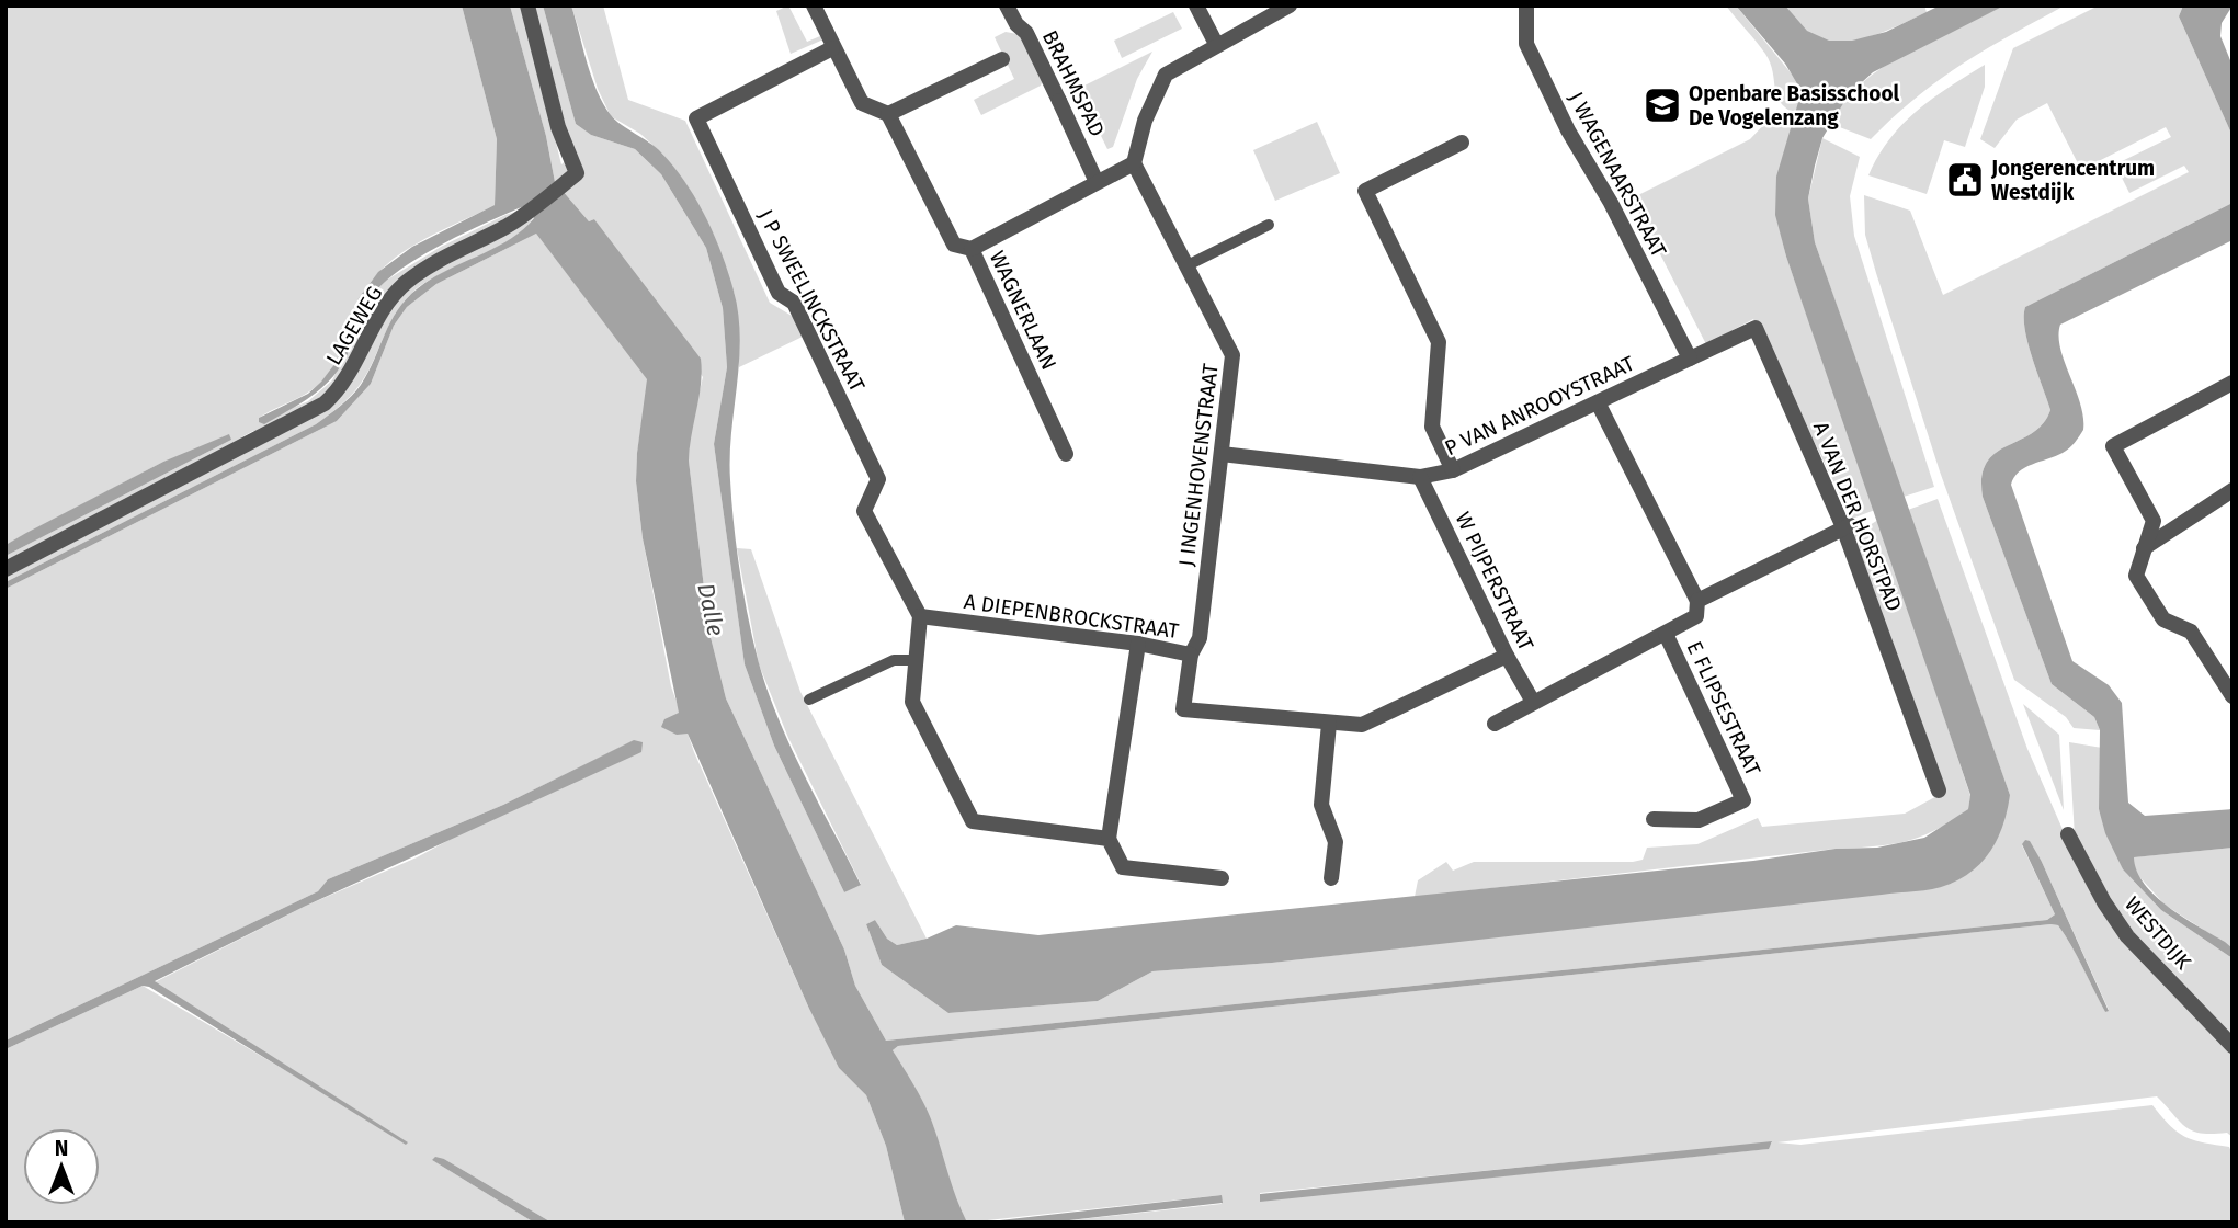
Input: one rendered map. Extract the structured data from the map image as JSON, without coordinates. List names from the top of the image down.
{
  "streets": {
    "street": [
      "BRAHMSPAD",
      "J WAGENAARSTRAAT",
      "J P SWEELINCKSTRAAT",
      "WAGNERLAAN",
      "LAGEWEG",
      "P VAN ANROOYSTRAAT",
      "J INGENHOVENSTRAAT",
      "A VAN DER HORSTPAD",
      "W PIJPERSTRAAT",
      "A DIEPENBROCKSTRAAT",
      "E FLIPSESTRAAT",
      "WESTDIJK"
    ]
  },
  "crossings": [
    ["J WAGENAARSTRAAT", "P VAN ANROOYSTRAAT"],
    ["J WAGENAARSTRAAT", "A VAN DER HORSTPAD"],
    ["J P SWEELINCKSTRAAT", "A DIEPENBROCKSTRAAT"],
    ["P VAN ANROOYSTRAAT", "J INGENHOVENSTRAAT"],
    ["P VAN ANROOYSTRAAT", "A VAN DER HORSTPAD"],
    ["P VAN ANROOYSTRAAT", "W PIJPERSTRAAT"],
    ["J INGENHOVENSTRAAT", "A DIEPENBROCKSTRAAT"],
    ["W PIJPERSTRAAT", "A DIEPENBROCKSTRAAT"]
  ],
  "water": ["Dalle"],
  "places": {
    "school or university": ["Openbare Basisschool De Vogelenzang"],
    "public building": ["Jongerencentrum Westdijk"]
  },
  "north": "top"
}
